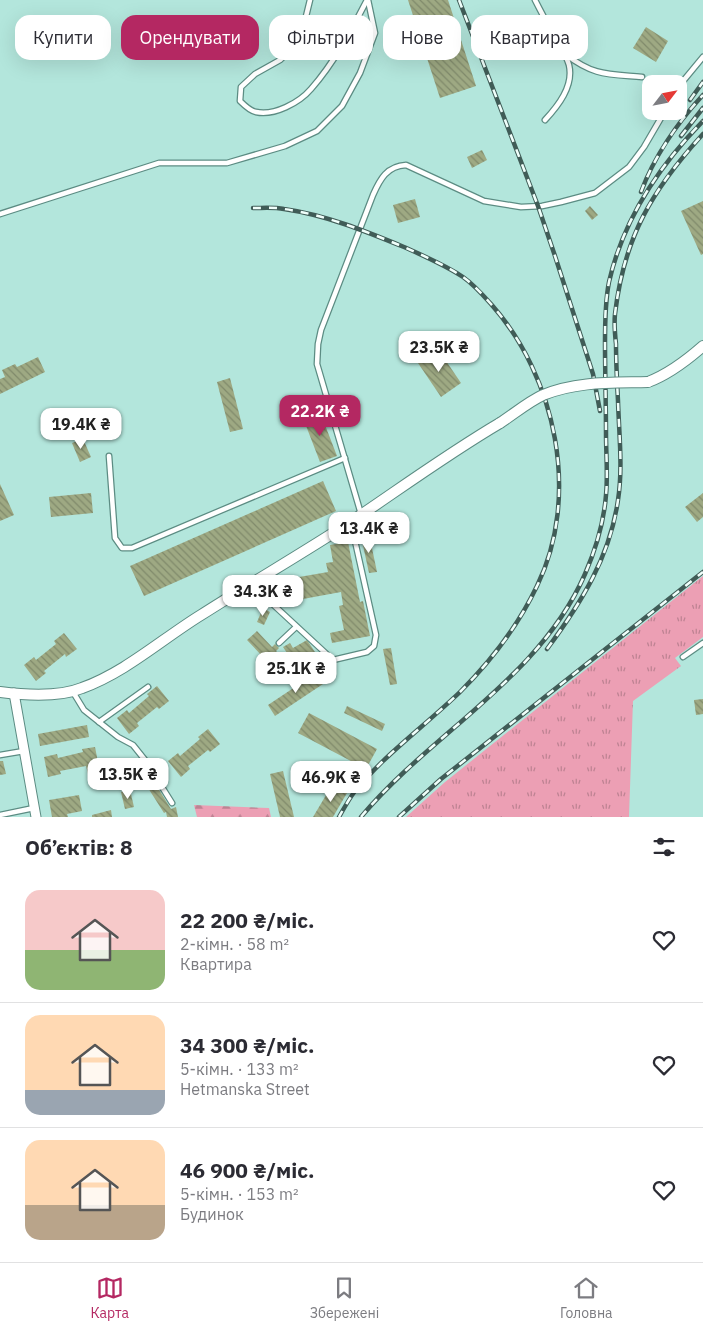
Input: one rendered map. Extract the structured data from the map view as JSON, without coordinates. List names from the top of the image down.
{
  "north": "top right",
  "page": {
    "chip": [
      "Купити",
      "Орендувати",
      "Фільтри",
      "Нове",
      "Квартира"
    ],
    "price": [
      "23.5K ₴",
      "22.2K ₴",
      "19.4K ₴",
      "13.4K ₴",
      "34.3K ₴",
      "25.1K ₴",
      "13.5K ₴",
      "46.9K ₴"
    ],
    "heading": "Об’єктів: 8",
    "list": [
      {
        "name": "22 200 ₴/міс.",
        "note": "2-кімн. · 58 m² · Квартира"
      },
      {
        "name": "34 300 ₴/міс.",
        "note": "5-кімн. · 133 m² · Hetmanska Street"
      },
      {
        "name": "46 900 ₴/міс.",
        "note": "5-кімн. · 153 m² · Будинок"
      }
    ],
    "tabs": ["Карта", "Збережені", "Головна"]
  }
}
